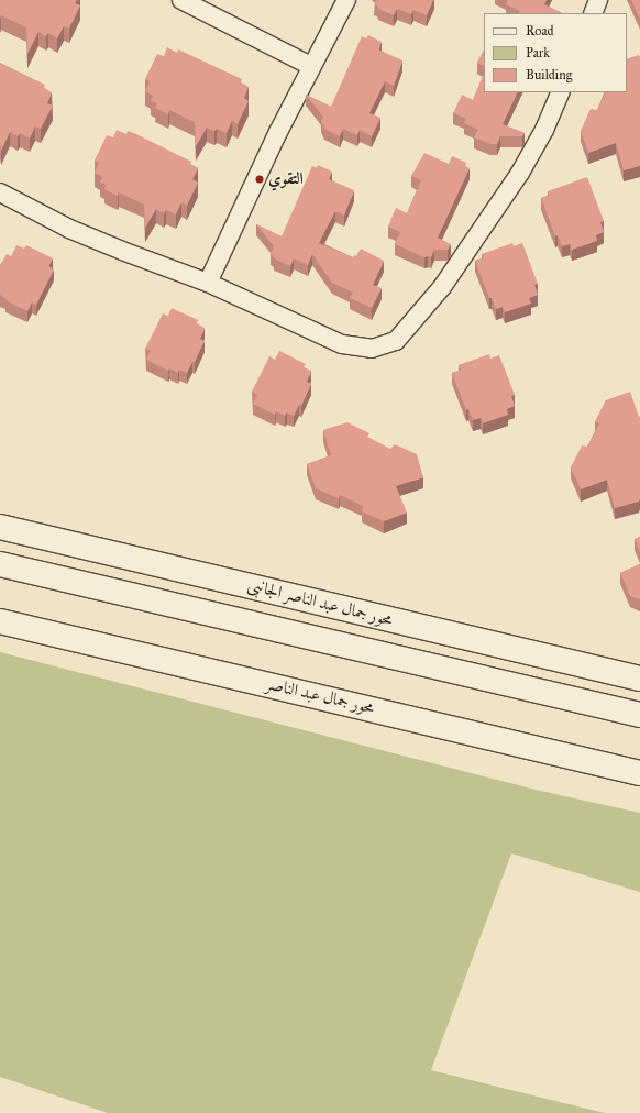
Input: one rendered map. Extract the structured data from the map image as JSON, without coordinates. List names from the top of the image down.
{
  "streets": {
    "main road": ["محور جمال عبد الناصر الجانبى", "محور جمال عبد الناصر"]
  },
  "places": ["التقوي"],
  "legend": ["Road", "Park", "Building"]
}
